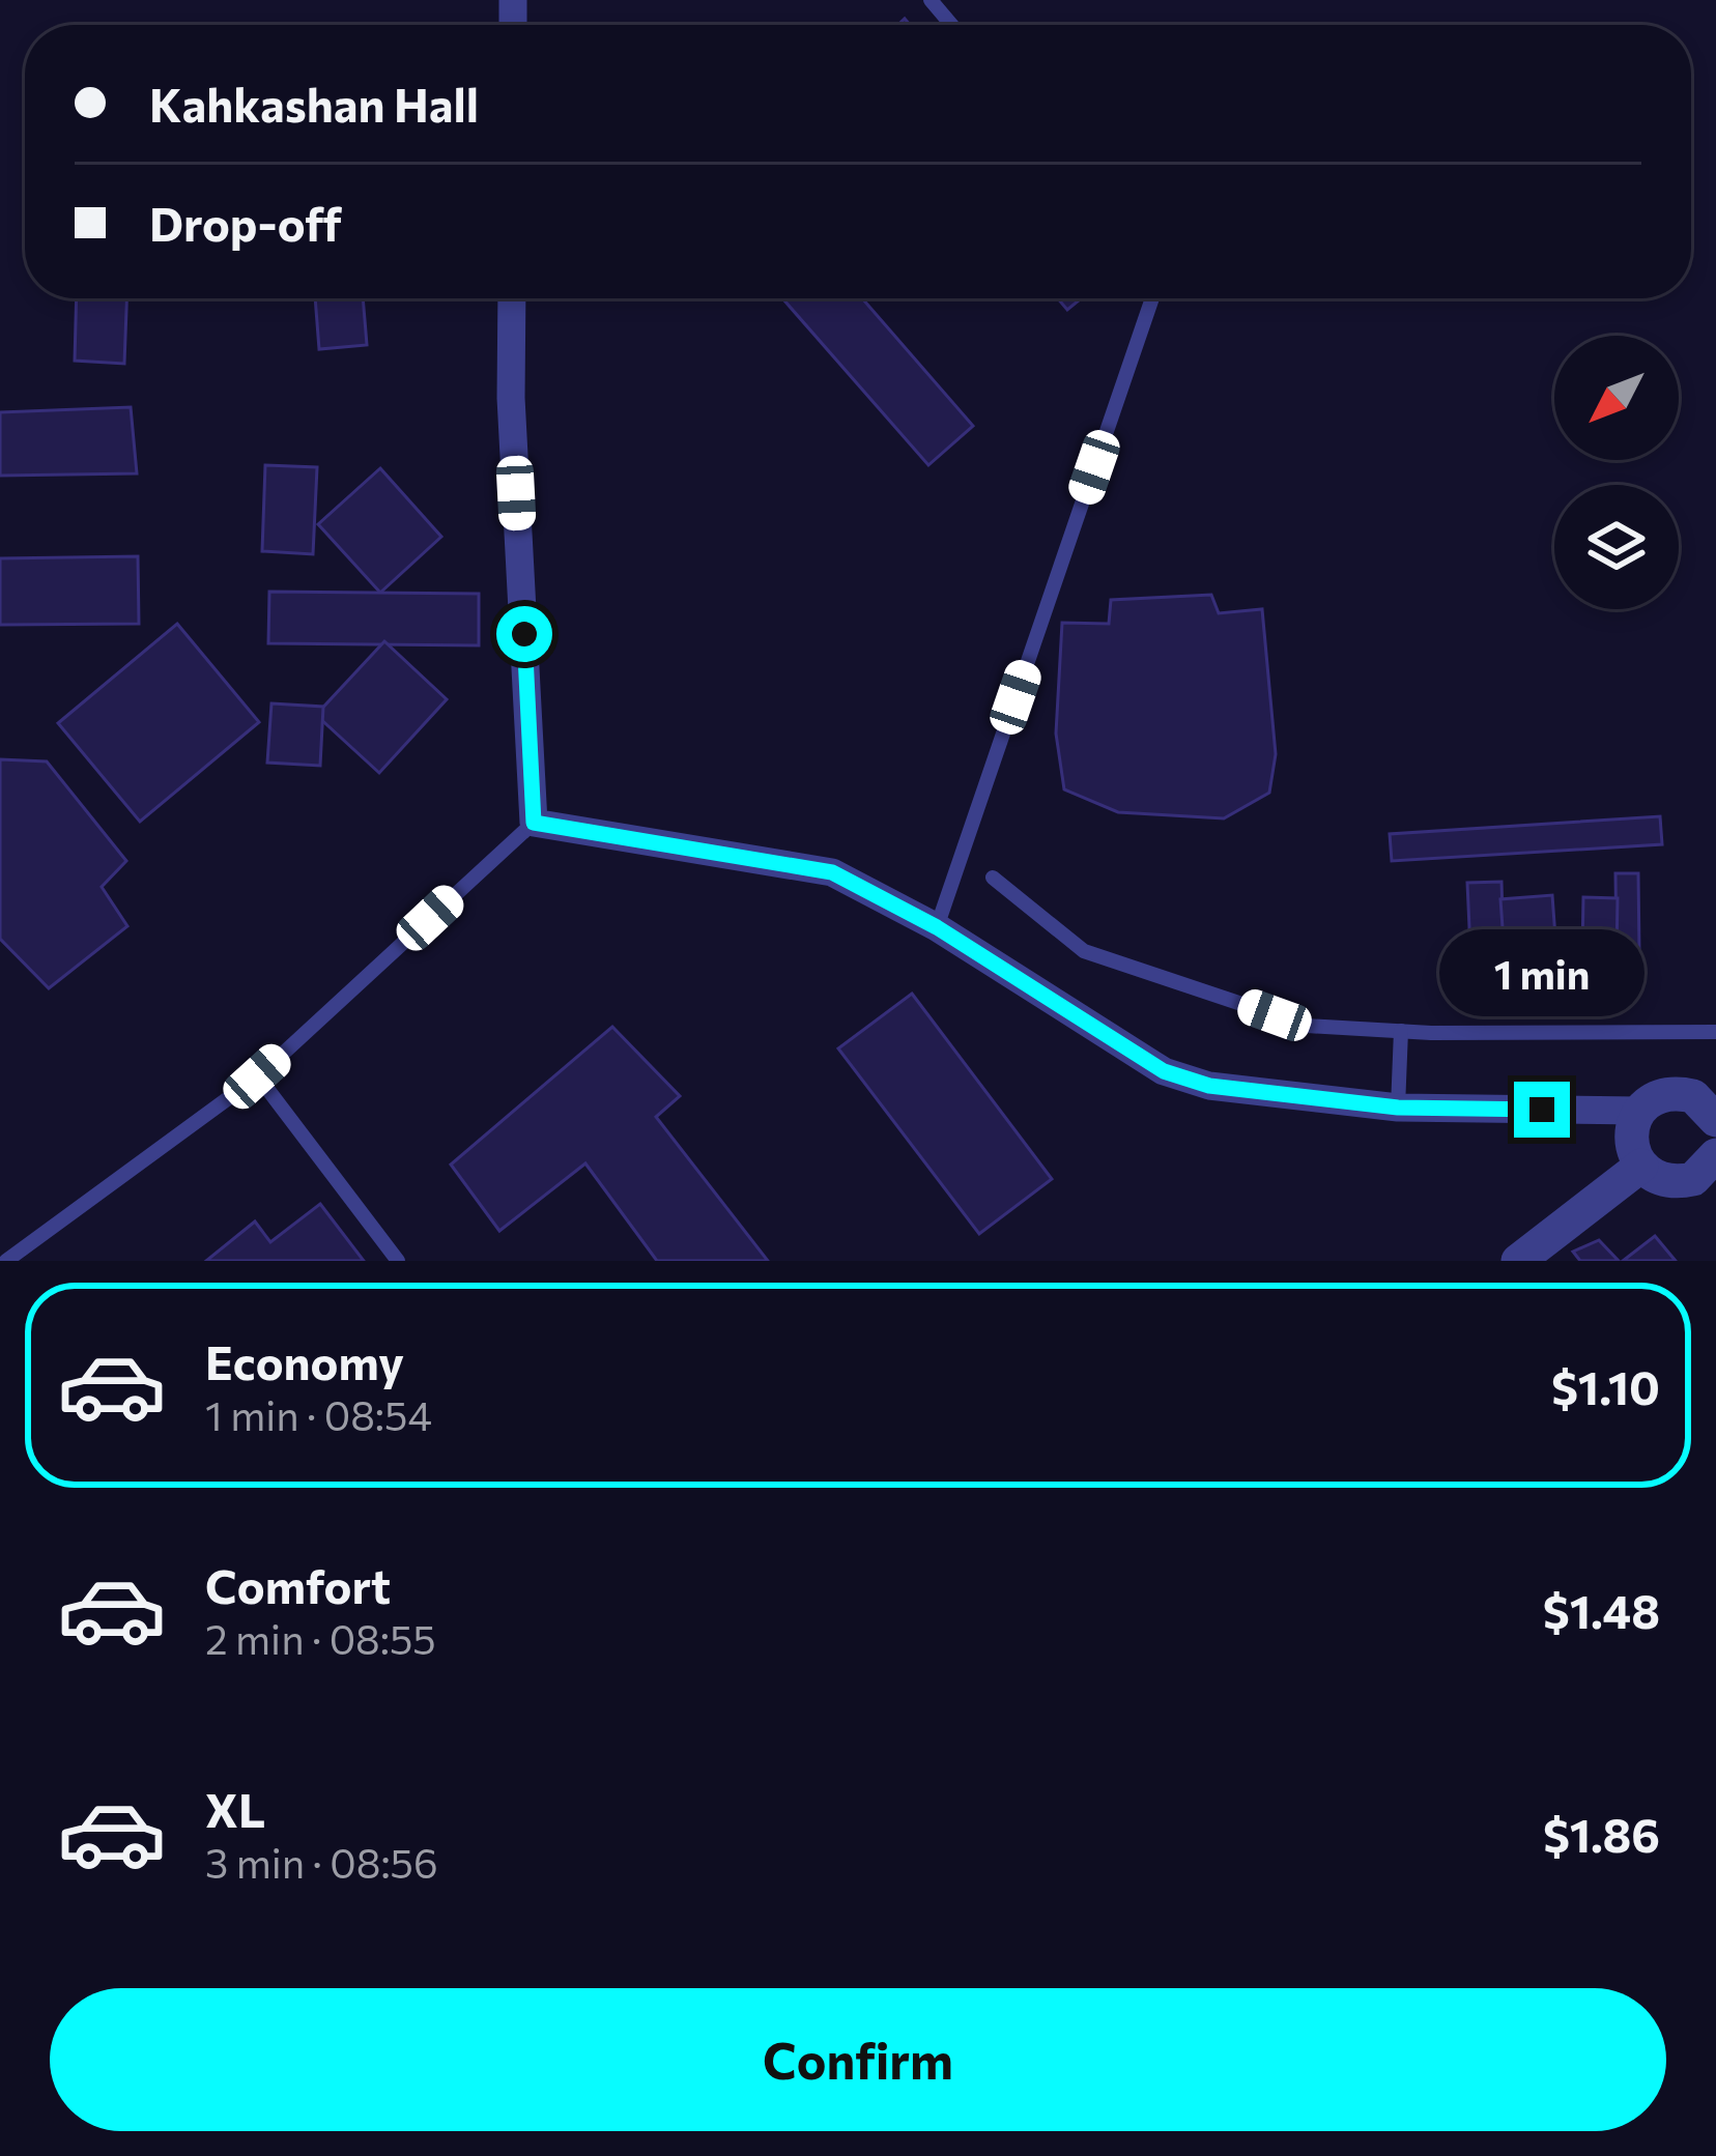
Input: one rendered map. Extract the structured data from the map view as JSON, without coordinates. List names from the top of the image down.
{
  "north": "bottom left",
  "page": {
    "banner": ["Kahkashan Hall", "Drop-off"],
    "bubble": "1 min",
    "list": [
      {
        "name": "Economy",
        "note": "1 min · 08:54",
        "value": "$1.10"
      },
      {
        "name": "Comfort",
        "note": "2 min · 08:55",
        "value": "$1.48"
      },
      {
        "name": "XL",
        "note": "3 min · 08:56",
        "value": "$1.86"
      }
    ],
    "buttons": "Confirm"
  }
}
